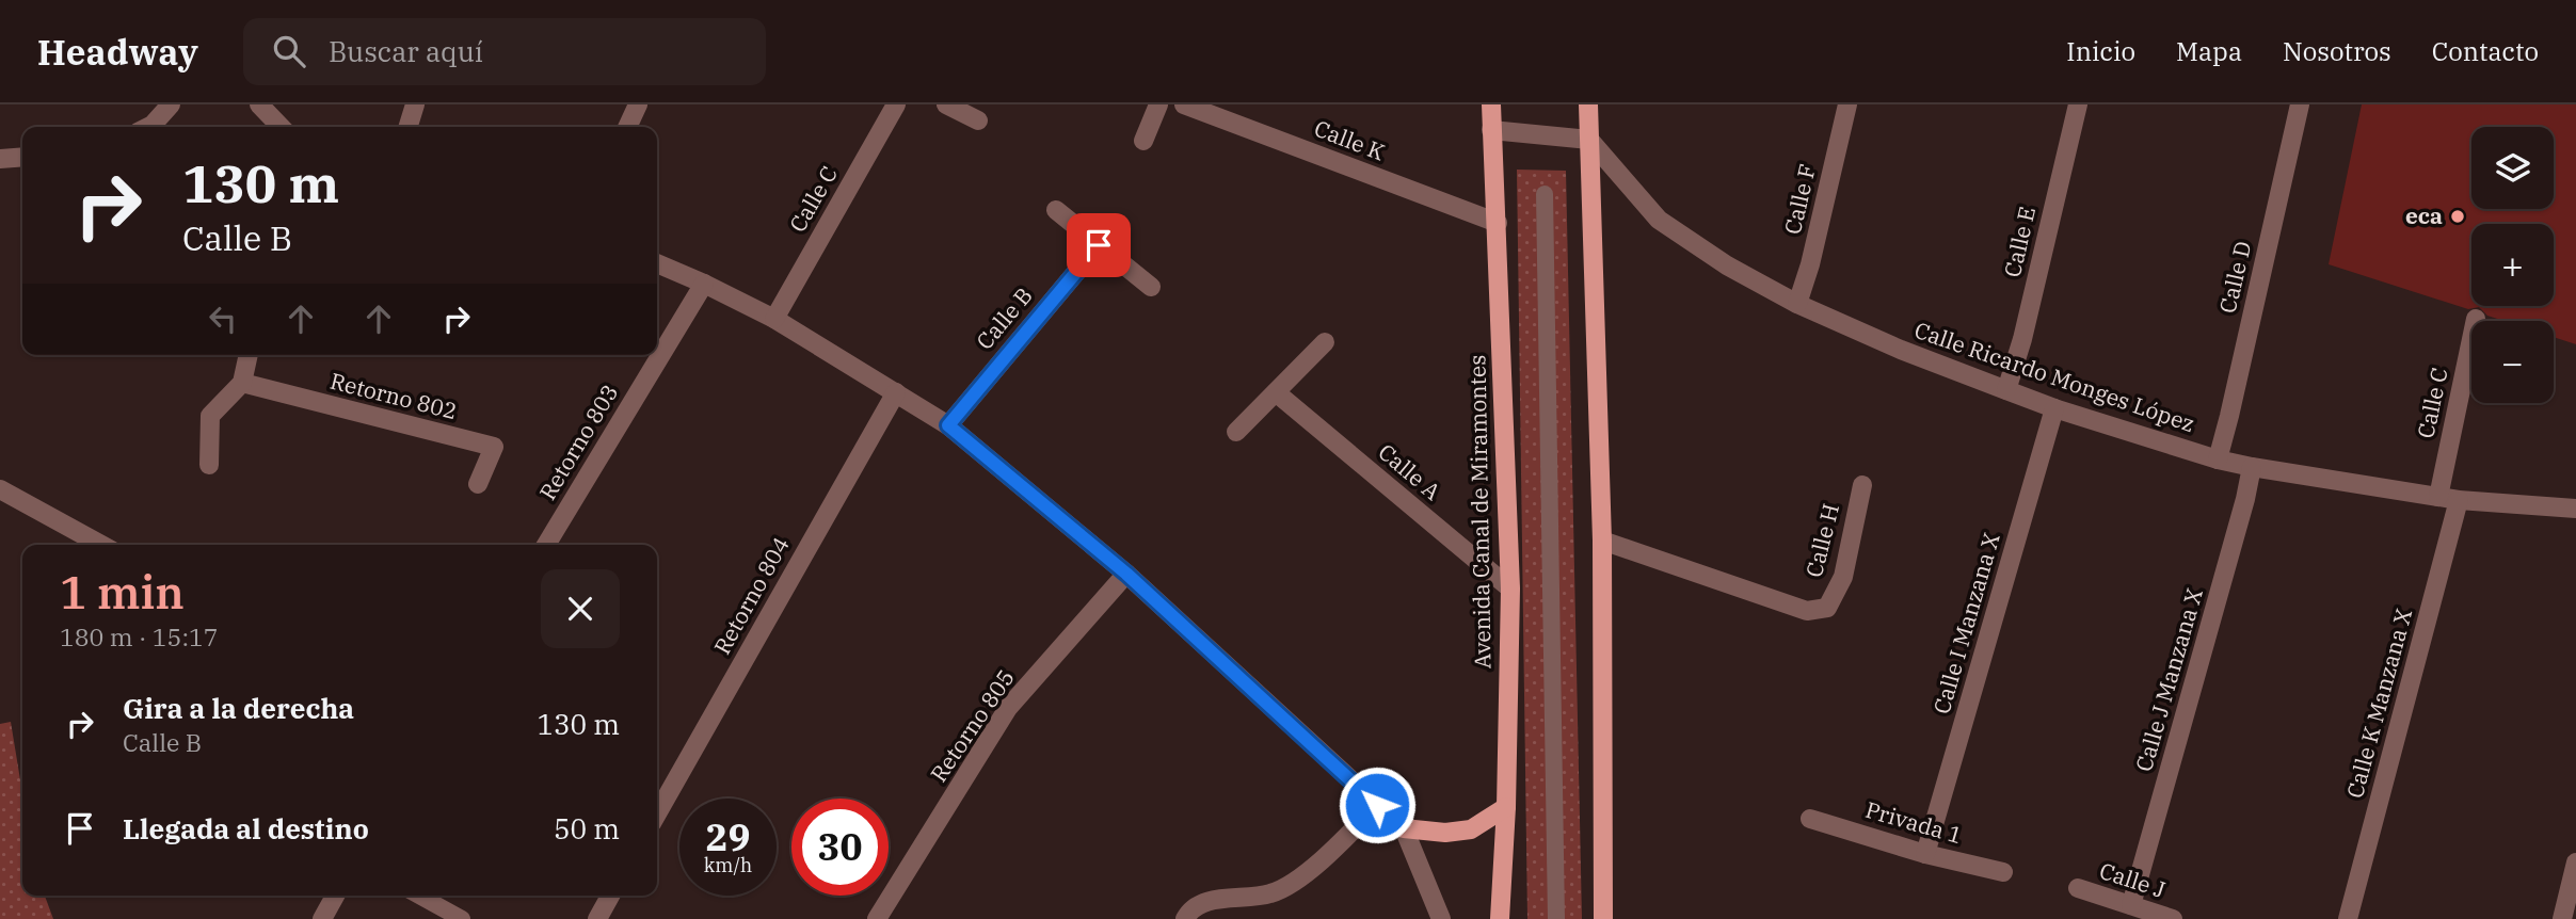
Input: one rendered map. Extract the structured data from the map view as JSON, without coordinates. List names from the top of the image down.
{
  "streets": {
    "main road": ["Avenida Canal de Miramontes"],
    "street": [
      "Calle K",
      "Calle C",
      "Calle F",
      "Calle E",
      "Calle D",
      "Calle B",
      "Calle Ricardo Monges López",
      "Retorno 802",
      "Retorno 803",
      "Calle A",
      "Calle H",
      "Retorno 804",
      "Calle I Manzana X",
      "Calle J Manzana X",
      "Calle K Manzana X",
      "Retorno 805",
      "Privada 1",
      "Calle J"
    ]
  },
  "crossings": [
    ["Calle K", "Avenida Canal de Miramontes"],
    ["Calle C", "Calle Ricardo Monges López"],
    ["Calle F", "Calle Ricardo Monges López"],
    ["Calle E", "Calle Ricardo Monges López"],
    ["Calle D", "Calle Ricardo Monges López"],
    ["Calle Ricardo Monges López", "Calle I Manzana X"],
    ["Calle Ricardo Monges López", "Calle J Manzana X"],
    ["Calle Ricardo Monges López", "Calle K Manzana X"],
    ["Calle A", "Avenida Canal de Miramontes"],
    ["Calle I Manzana X", "Privada 1"],
    ["Calle J Manzana X", "Calle J"]
  ],
  "places": ["eca"],
  "page": {
    "header": "Headway",
    "search": "Buscar aquí",
    "nav": [
      "Inicio",
      "Mapa",
      "Nosotros",
      "Contacto"
    ],
    "map_buttons": ["+", "−"],
    "turn": ["130 m", "Calle B"],
    "heading": ["1 min", "180 m · 15:17"],
    "list": [
      {
        "name": "Gira a la derecha",
        "note": "Calle B",
        "value": "130 m"
      },
      {
        "name": "Llegada al destino",
        "value": "50 m"
      }
    ],
    "speed": "29 km/h",
    "limit": "30"
  }
}
